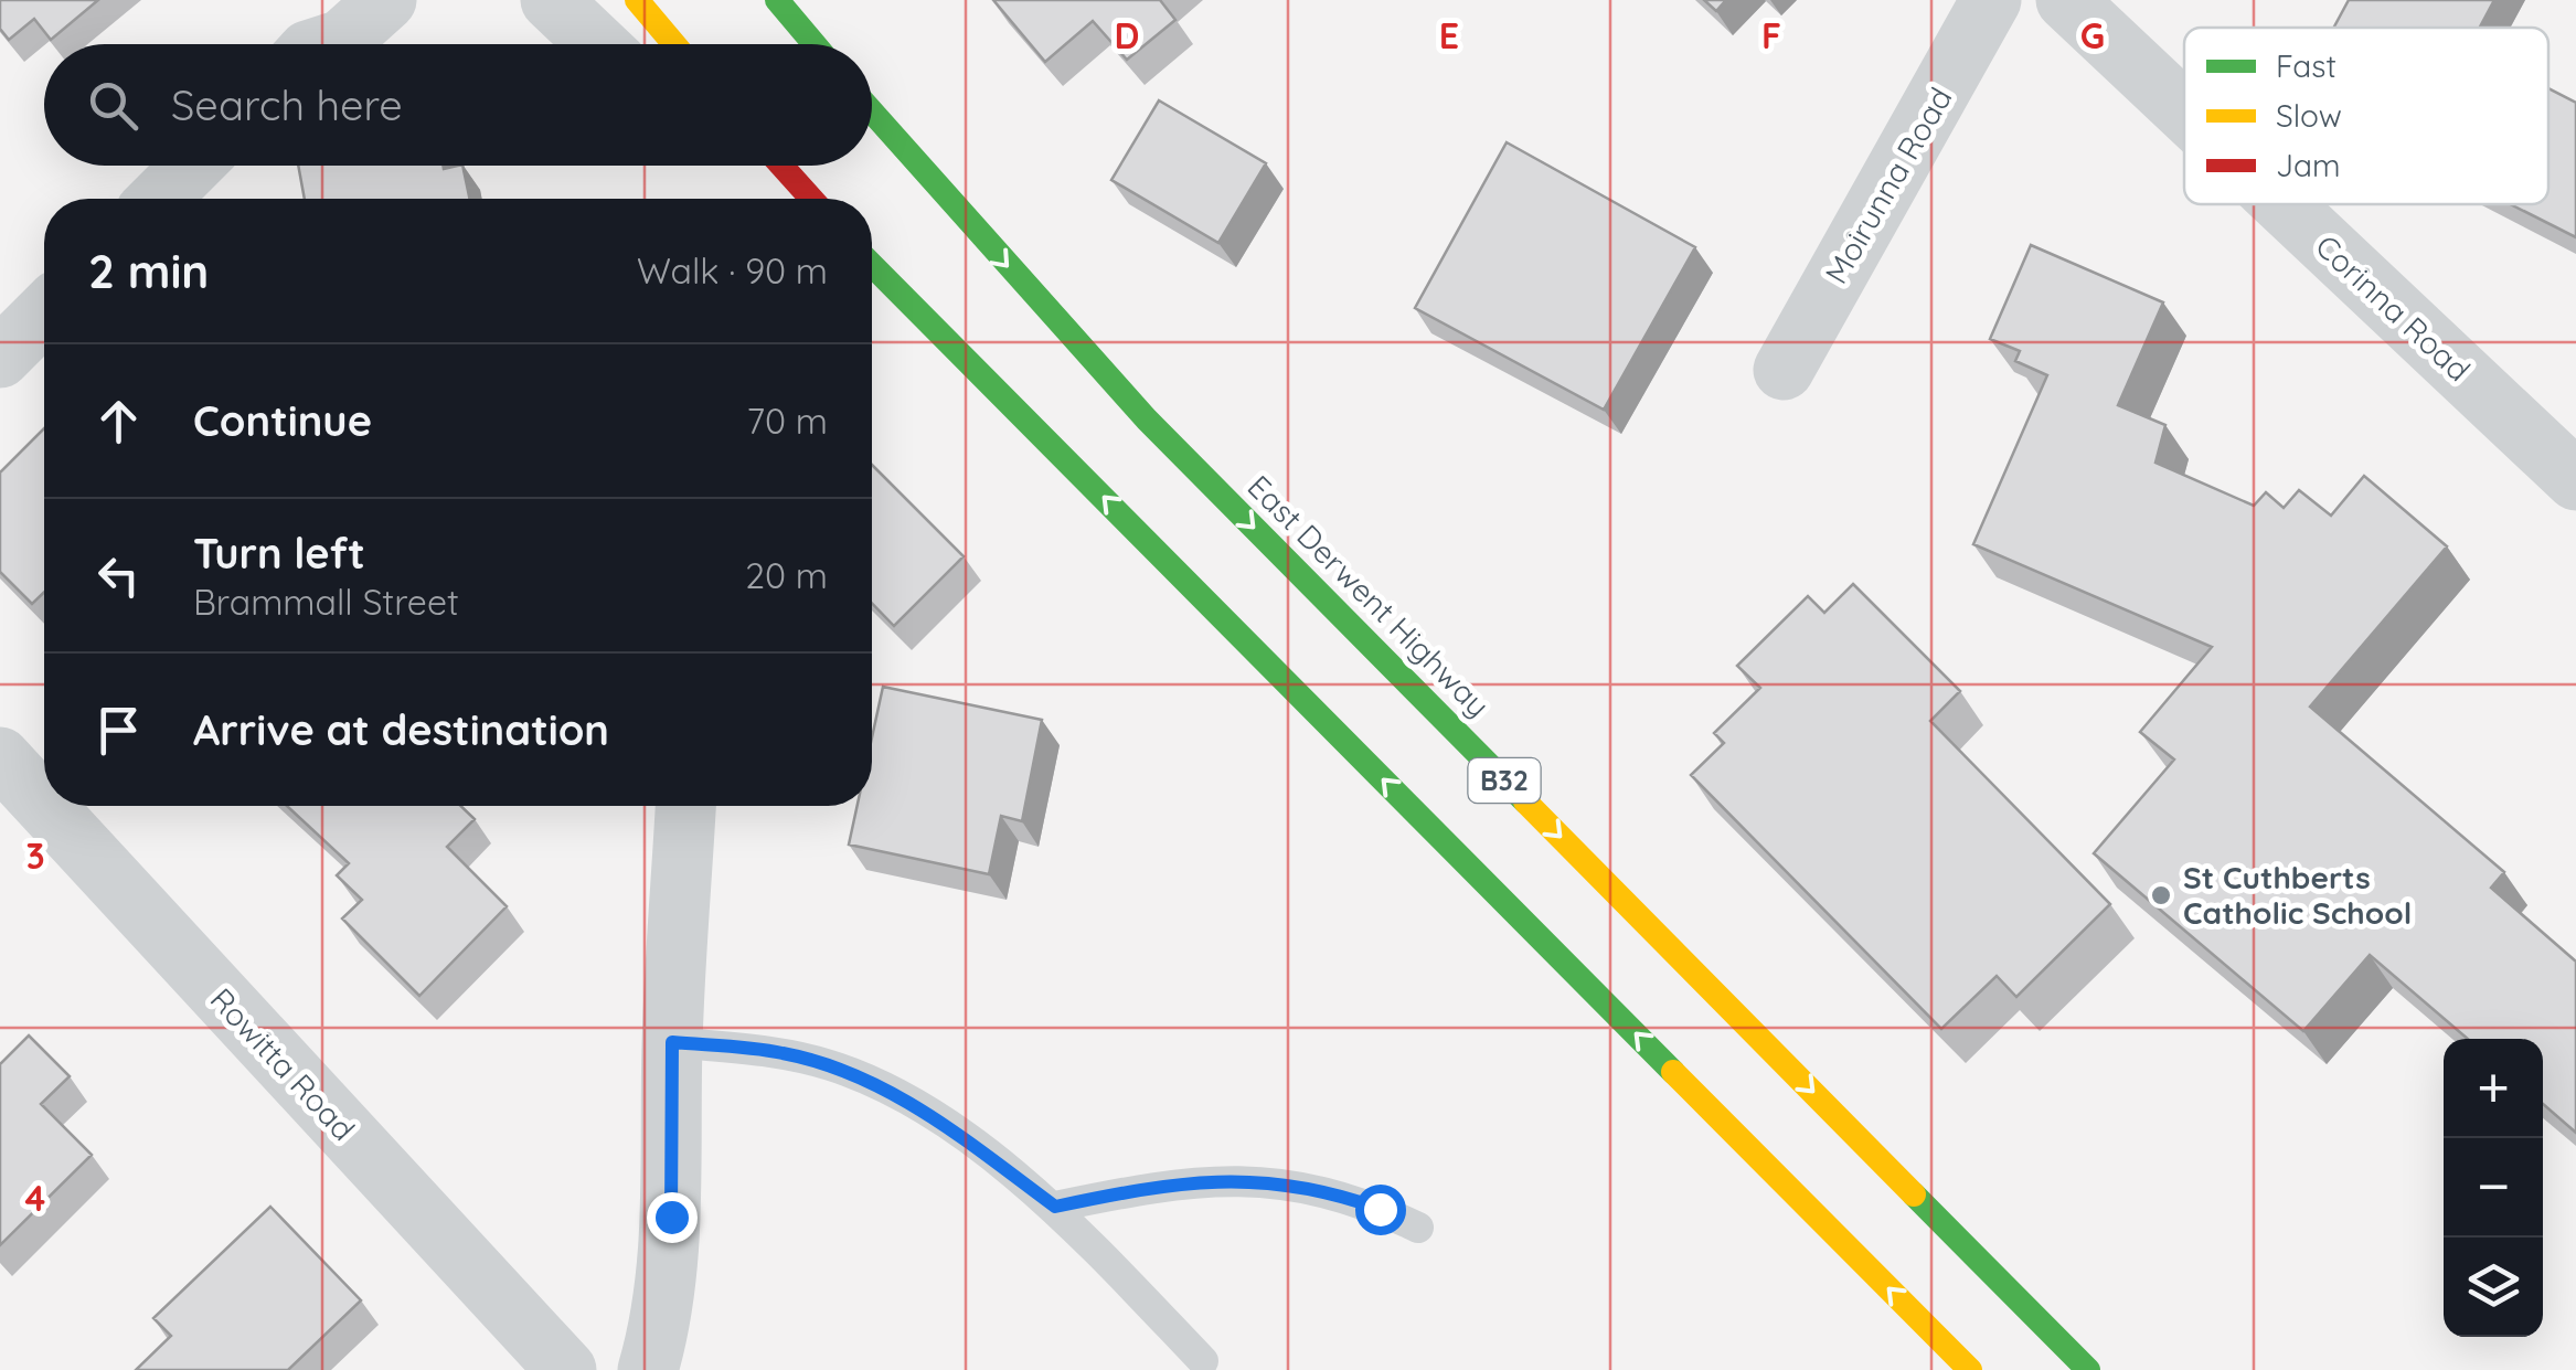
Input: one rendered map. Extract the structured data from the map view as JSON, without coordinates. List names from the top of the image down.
{
  "streets": {
    "main road": ["East Derwent Highway", "B32"],
    "street": ["Moirunna Road", "Corinna Road", "Rowitta Road"]
  },
  "places": ["St Cuthberts Catholic School"],
  "legend": ["Fast", "Slow", "Jam"],
  "page": {
    "search": "Search here",
    "heading": ["2 min", "Walk · 90 m"],
    "list": [
      ["Continue", "70 m"],
      ["Turn left", "Brammall Street", "20 m"],
      "Arrive at destination"
    ],
    "map_buttons": ["+", "−"]
  },
  "grid": {
    "columns": [
      "D",
      "E",
      "F",
      "G"
    ],
    "rows": ["3", "4"]
  }
}
